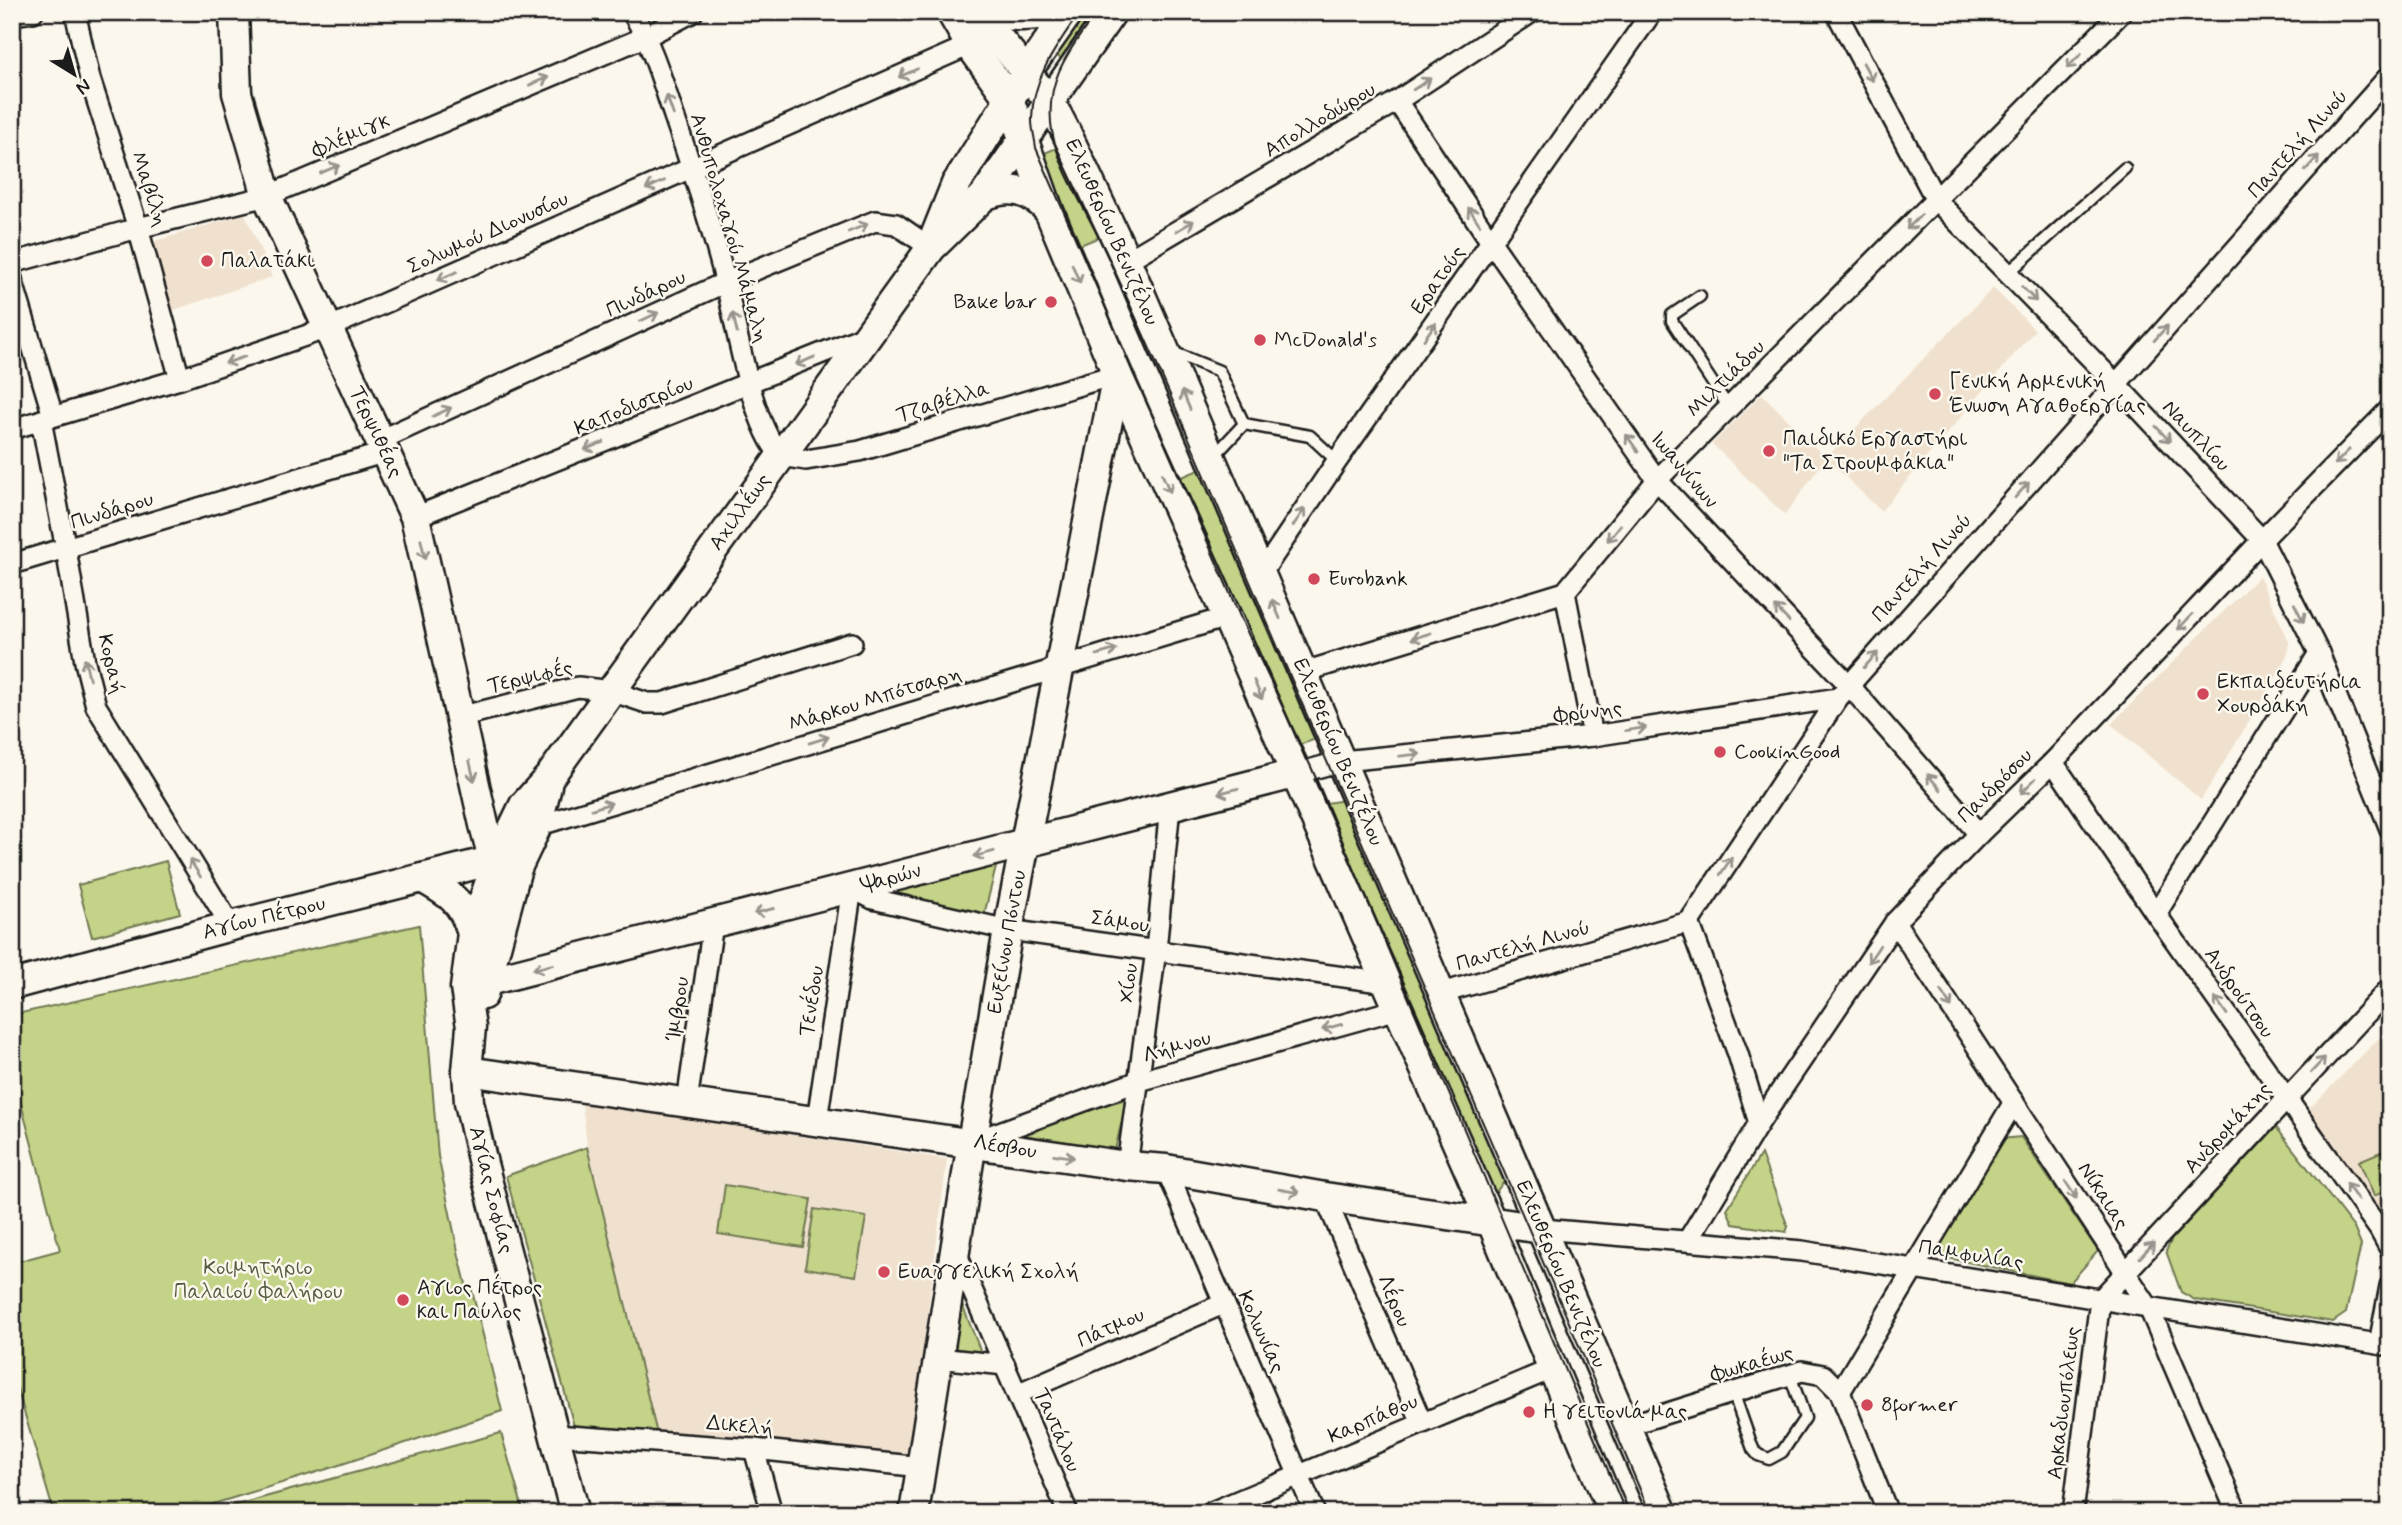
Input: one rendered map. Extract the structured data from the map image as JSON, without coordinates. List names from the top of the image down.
{
  "streets": {
    "street": [
      "Απολλοδώρου",
      "Φλέμιγκ",
      "Παντελή Λινού",
      "Μαβίλη",
      "Ανθυπολοχαγού Μάμαλη",
      "Ελευθερίου Βενιζέλου",
      "Σολωμού Διονυσίου",
      "Ερατούς",
      "Πινδάρου",
      "Μιλτιάδου",
      "Τζαβέλλα",
      "Καποδιστρίου",
      "Τερψιθέας",
      "Ναυπλίου",
      "Ιωαννίνων",
      "Αχιλλέως",
      "Κοραή",
      "Τερψιφές",
      "Μάρκου Μπότσαρη",
      "Φρύνης",
      "Πανδρόσου",
      "Ψαρών",
      "Αγίου Πέτρου",
      "Σάμου",
      "Ευξείνου Πόντου",
      "Χίου",
      "Ανδρούτσου",
      "Τενέδου",
      "Ίμβρου",
      "Λήμνου",
      "Ανδρομάχης",
      "Λέσβου",
      "Αγίας Σοφίας",
      "Νίκαιας",
      "Παμφυλίας",
      "Λέρου",
      "Πάτμου",
      "Κολωνίας",
      "Φωκαέως",
      "Αρκαδιουπόλεως",
      "Καρπάθου",
      "Δικελή",
      "Ταντάλου"
    ]
  },
  "crossings": [
    ["Απολλοδώρου", "Ελευθερίου Βενιζέλου"],
    ["Απολλοδώρου", "Ιωαννίνων"],
    ["Φλέμιγκ", "Μαβίλη"],
    ["Φλέμιγκ", "Ανθυπολοχαγού Μάμαλη"],
    ["Φλέμιγκ", "Τερψιθέας"],
    ["Παντελή Λινού", "Ελευθερίου Βενιζέλου"],
    ["Παντελή Λινού", "Ναυπλίου"],
    ["Παντελή Λινού", "Ιωαννίνων"],
    ["Παντελή Λινού", "Φρύνης"],
    ["Μαβίλη", "Σολωμού Διονυσίου"],
    ["Ανθυπολοχαγού Μάμαλη", "Σολωμού Διονυσίου"],
    ["Ανθυπολοχαγού Μάμαλη", "Πινδάρου"],
    ["Ανθυπολοχαγού Μάμαλη", "Τζαβέλλα"],
    ["Ανθυπολοχαγού Μάμαλη", "Καποδιστρίου"],
    ["Ανθυπολοχαγού Μάμαλη", "Αχιλλέως"],
    ["Ελευθερίου Βενιζέλου", "Σολωμού Διονυσίου"],
    ["Ελευθερίου Βενιζέλου", "Ερατούς"],
    ["Ελευθερίου Βενιζέλου", "Τζαβέλλα"],
    ["Ελευθερίου Βενιζέλου", "Αχιλλέως"],
    ["Ελευθερίου Βενιζέλου", "Μάρκου Μπότσαρη"],
    ["Ελευθερίου Βενιζέλου", "Φρύνης"],
    ["Ελευθερίου Βενιζέλου", "Ψαρών"],
    ["Ελευθερίου Βενιζέλου", "Σάμου"],
    ["Ελευθερίου Βενιζέλου", "Ευξείνου Πόντου"],
    ["Ελευθερίου Βενιζέλου", "Λήμνου"],
    ["Ελευθερίου Βενιζέλου", "Λέσβου"],
    ["Ελευθερίου Βενιζέλου", "Παμφυλίας"],
    ["Ελευθερίου Βενιζέλου", "Φωκαέως"],
    ["Ελευθερίου Βενιζέλου", "Καρπάθου"],
    ["Σολωμού Διονυσίου", "Τερψιθέας"],
    ["Σολωμού Διονυσίου", "Κοραή"],
    ["Ερατούς", "Ιωαννίνων"],
    ["Πινδάρου", "Τερψιθέας"],
    ["Πινδάρου", "Αχιλλέως"],
    ["Πινδάρου", "Κοραή"],
    ["Μιλτιάδου", "Ναυπλίου"],
    ["Μιλτιάδου", "Ιωαννίνων"],
    ["Τζαβέλλα", "Αχιλλέως"],
    ["Τζαβέλλα", "Ευξείνου Πόντου"],
    ["Καποδιστρίου", "Τερψιθέας"],
    ["Καποδιστρίου", "Αχιλλέως"],
    ["Τερψιθέας", "Αχιλλέως"],
    ["Τερψιθέας", "Τερψιφές"],
    ["Τερψιθέας", "Αγίου Πέτρου"],
    ["Τερψιθέας", "Αγίας Σοφίας"],
    ["Ναυπλίου", "Πανδρόσου"],
    ["Ιωαννίνων", "Φρύνης"],
    ["Ιωαννίνων", "Πανδρόσου"],
    ["Αχιλλέως", "Τερψιφές"],
    ["Αχιλλέως", "Μάρκου Μπότσαρη"],
    ["Αχιλλέως", "Αγίου Πέτρου"],
    ["Αχιλλέως", "Αγίας Σοφίας"],
    ["Κοραή", "Αγίου Πέτρου"],
    ["Μάρκου Μπότσαρη", "Ευξείνου Πόντου"],
    ["Φρύνης", "Ψαρών"],
    ["Πανδρόσου", "Ανδρούτσου"],
    ["Πανδρόσου", "Νίκαιας"],
    ["Πανδρόσου", "Παμφυλίας"],
    ["Ψαρών", "Σάμου"],
    ["Ψαρών", "Ευξείνου Πόντου"],
    ["Ψαρών", "Χίου"],
    ["Ψαρών", "Τενέδου"],
    ["Ψαρών", "Ίμβρου"],
    ["Ψαρών", "Αγίας Σοφίας"],
    ["Αγίου Πέτρου", "Αγίας Σοφίας"],
    ["Σάμου", "Ευξείνου Πόντου"],
    ["Σάμου", "Χίου"],
    ["Σάμου", "Τενέδου"],
    ["Σάμου", "Λήμνου"],
    ["Ευξείνου Πόντου", "Λήμνου"],
    ["Ευξείνου Πόντου", "Λέσβου"],
    ["Ευξείνου Πόντου", "Δικελή"],
    ["Ευξείνου Πόντου", "Ταντάλου"],
    ["Χίου", "Λήμνου"],
    ["Χίου", "Λέσβου"],
    ["Ανδρούτσου", "Ανδρομάχης"],
    ["Τενέδου", "Λέσβου"],
    ["Ίμβρου", "Λέσβου"],
    ["Λήμνου", "Λέσβου"],
    ["Ανδρομάχης", "Νίκαιας"],
    ["Ανδρομάχης", "Παμφυλίας"],
    ["Ανδρομάχης", "Αρκαδιουπόλεως"],
    ["Λέσβου", "Αγίας Σοφίας"],
    ["Λέσβου", "Παμφυλίας"],
    ["Λέσβου", "Λέρου"],
    ["Λέσβου", "Κολωνίας"],
    ["Αγίας Σοφίας", "Δικελή"],
    ["Νίκαιας", "Παμφυλίας"],
    ["Παμφυλίας", "Αρκαδιουπόλεως"],
    ["Λέρου", "Καρπάθου"],
    ["Πάτμου", "Κολωνίας"],
    ["Πάτμου", "Ταντάλου"],
    ["Κολωνίας", "Καρπάθου"]
  ],
  "one_way": [
    "Απολλοδώρου",
    "Φλέμιγκ",
    "Παντελή Λινού",
    "Ανθυπολοχαγού Μάμαλη",
    "Σολωμού Διονυσίου",
    "Ερατούς",
    "Πινδάρου",
    "Μιλτιάδου",
    "Καποδιστρίου",
    "Τερψιθέας",
    "Ναυπλίου",
    "Ιωαννίνων",
    "Κοραή",
    "Μάρκου Μπότσαρη",
    "Ψαρών",
    "Ανδρούτσου",
    "Λήμνου",
    "Ανδρομάχης",
    "Νίκαιας"
  ],
  "parks": ["Κοιμητήριο Παλαιού Φαλήρου"],
  "places": [
    "Παλατάκι",
    "Bake bar",
    "McDonald's",
    "Γενική Αρμενική Ένωση Αγαθοεργίας",
    "Παιδικό Εργαστήρι \"Τα Στρουμφάκια\"",
    "Eurobank",
    "Εκπαιδευτήρια Χουρδάκη",
    "CookinGood",
    "Ευαγγελική Σχολή",
    "Αγιος Πέτρος και Παύλος",
    "8former",
    "Η γειτονιά μας"
  ],
  "north": "bottom right"
}
